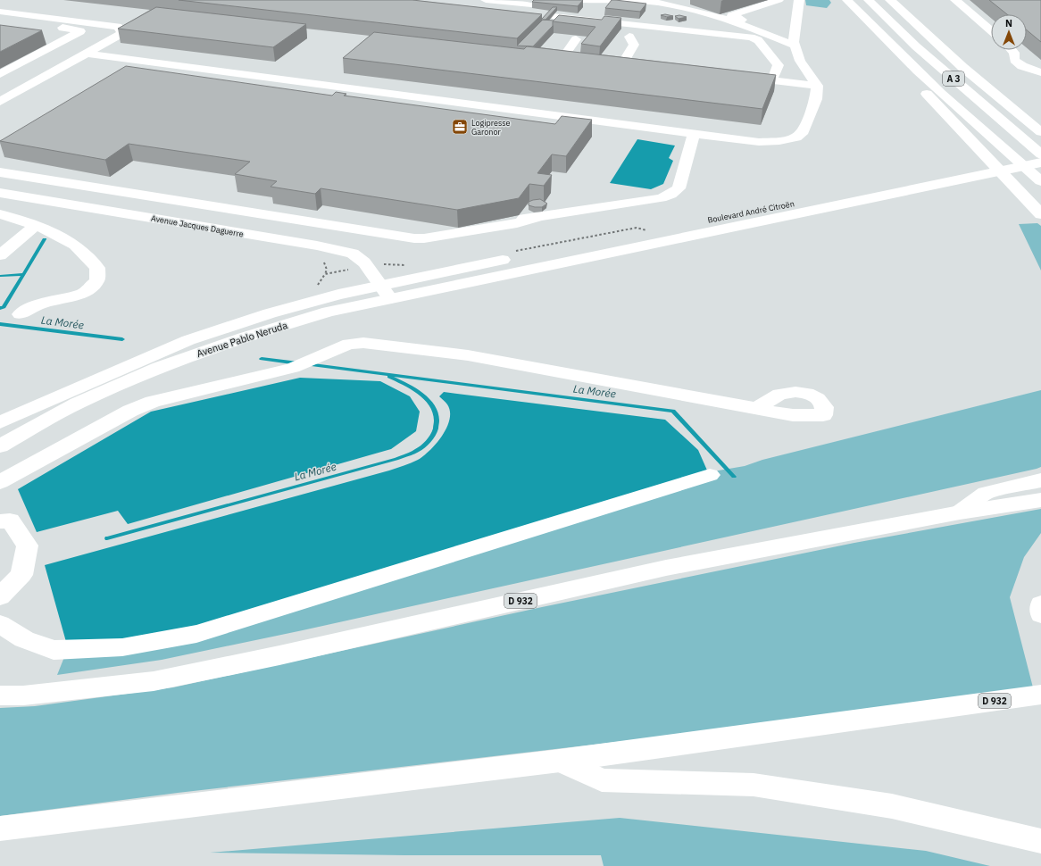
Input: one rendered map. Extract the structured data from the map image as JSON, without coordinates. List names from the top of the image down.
{
  "streets": {
    "main road": [
      "A 3",
      "Boulevard André Citroën",
      "Avenue Jacques Daguerre",
      "Avenue Pablo Neruda",
      "D 932"
    ]
  },
  "crossings": [
    ["A 3", "Boulevard André Citroën"],
    ["Boulevard André Citroën", "Avenue Pablo Neruda"],
    ["Avenue Jacques Daguerre", "Avenue Pablo Neruda"]
  ],
  "water": ["La Morée"],
  "places": {
    "office": ["Logipresse Garonor"]
  },
  "north": "top"
}
